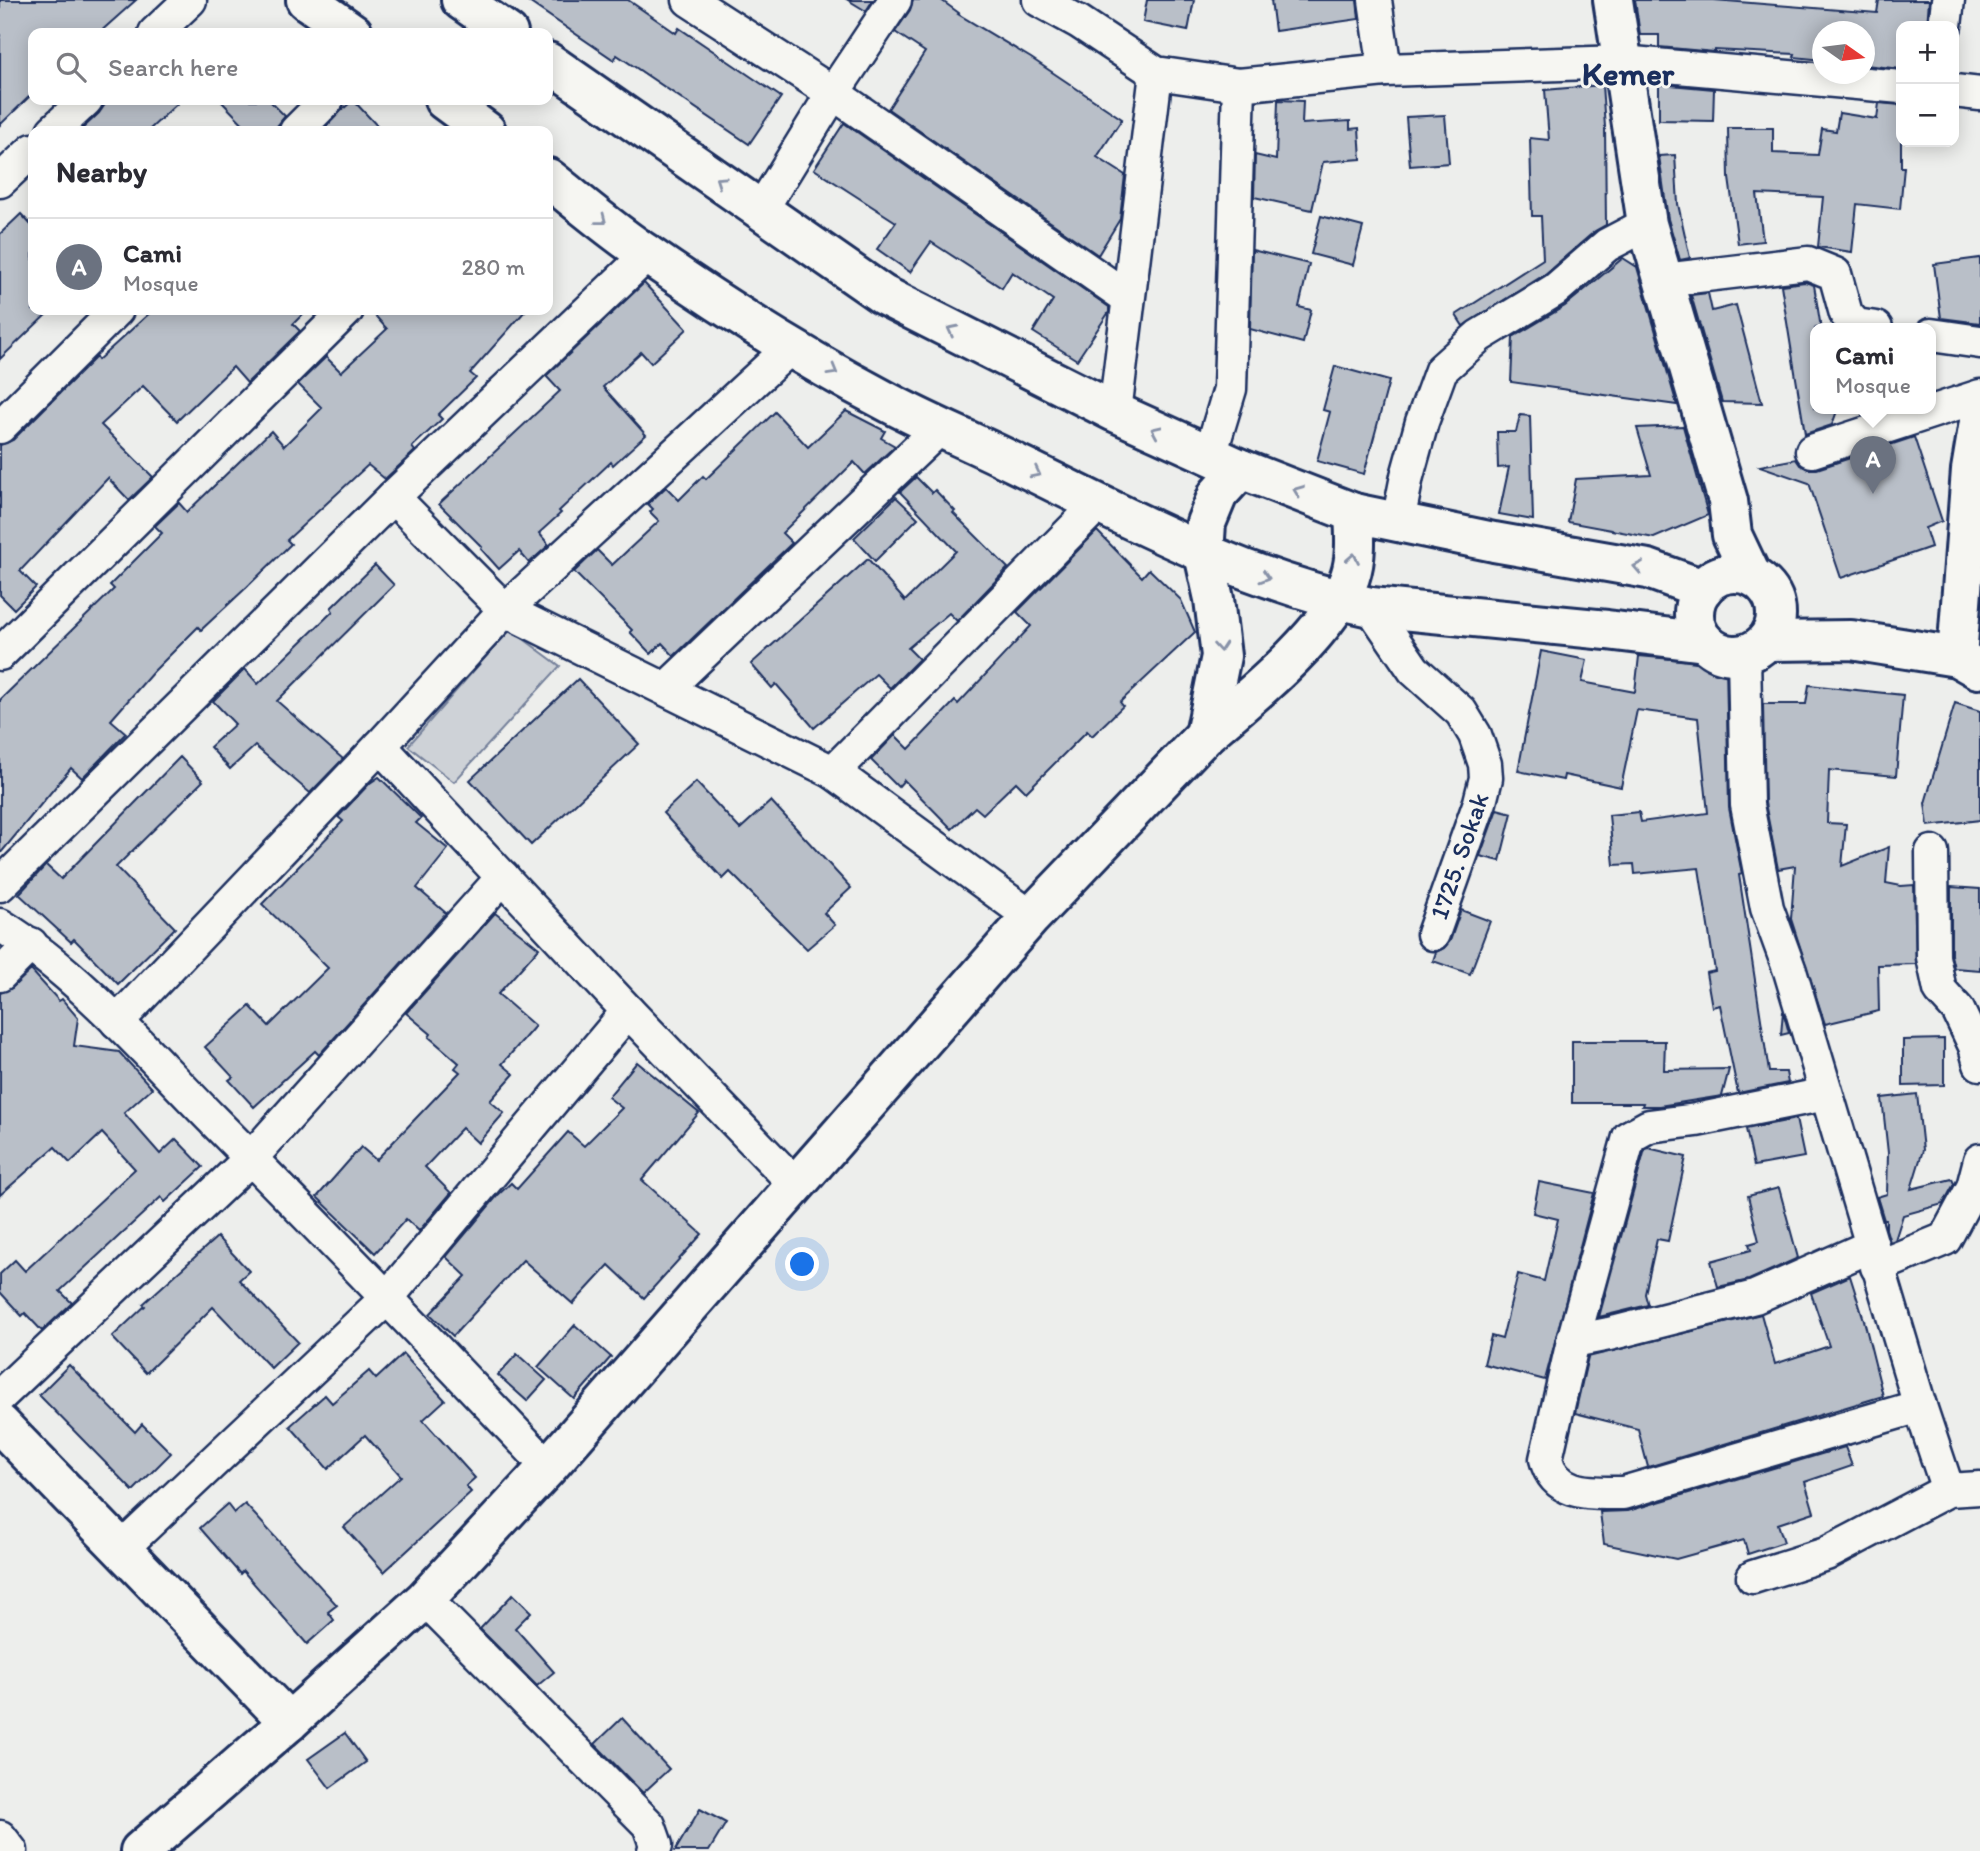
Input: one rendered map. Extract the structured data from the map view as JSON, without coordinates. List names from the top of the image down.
{
  "streets": {
    "street": ["1725. Sokak"]
  },
  "districts": ["Kemer"],
  "north": "right",
  "page": {
    "map_buttons": ["+", "−"],
    "search": "Search here",
    "heading": "Nearby",
    "list": [
      {
        "mark": "A",
        "name": "Cami",
        "note": "Mosque",
        "value": "280 m"
      }
    ],
    "popup": ["Cami", "Mosque"],
    "pins": "A"
  }
}
